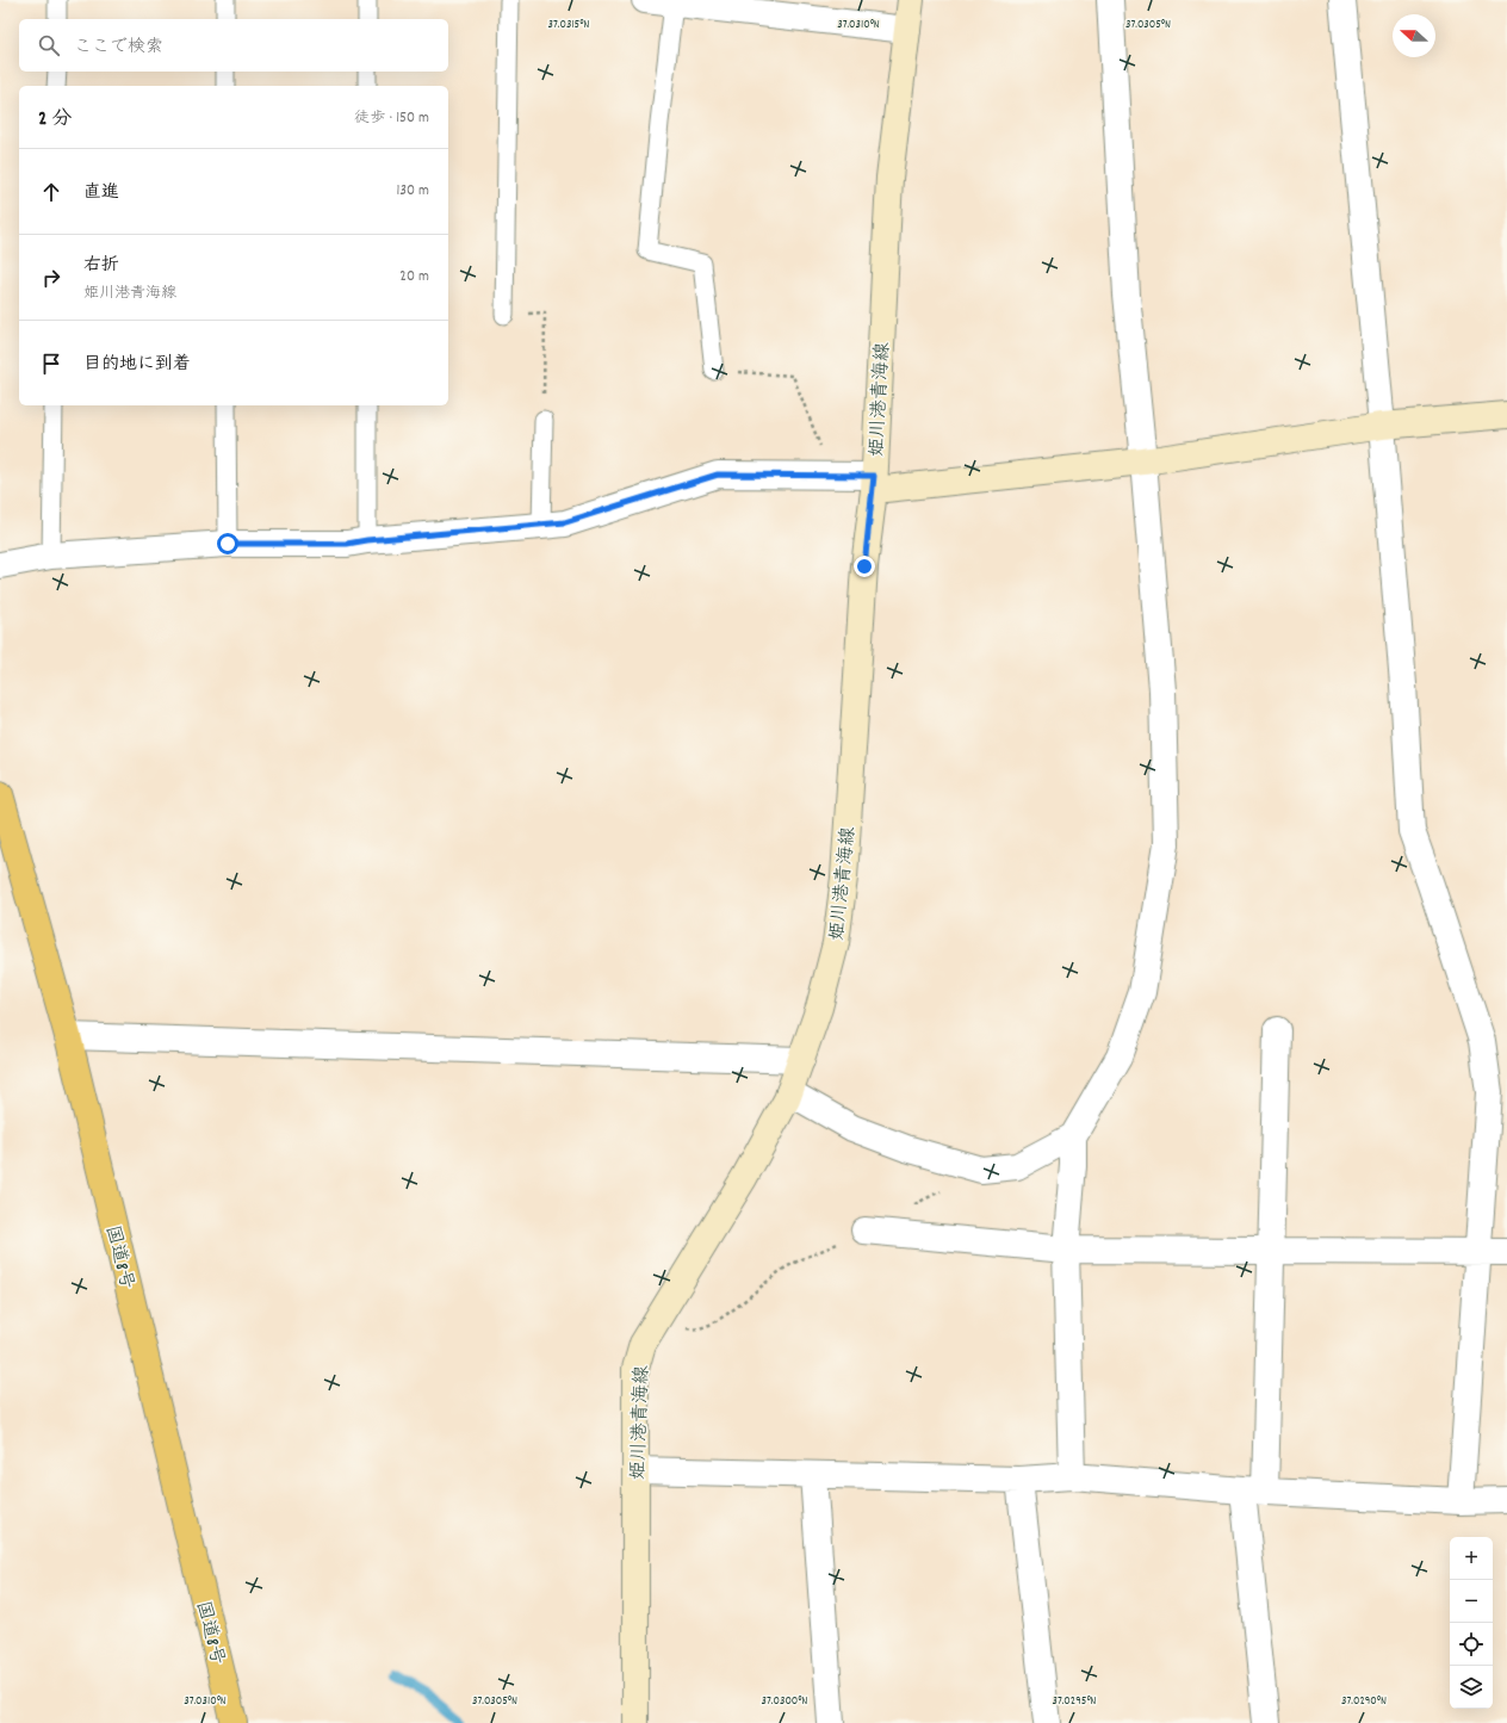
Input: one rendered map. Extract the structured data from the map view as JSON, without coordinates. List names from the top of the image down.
{
  "streets": {
    "highway": ["国道8号"],
    "main road": ["姫川港青海線"]
  },
  "north": "left",
  "page": {
    "search": "ここで検索",
    "heading": ["2 分", "徒歩 · 150 m"],
    "list": [
      ["直進", "130 m"],
      ["右折", "姫川港青海線", "20 m"],
      "目的地に到着"
    ],
    "map_buttons": ["+", "−"]
  },
  "coordinates": [
    "37.0315°N",
    "37.0310°N",
    "37.0305°N",
    "37.0300°N",
    "37.0295°N",
    "37.0290°N"
  ]
}
